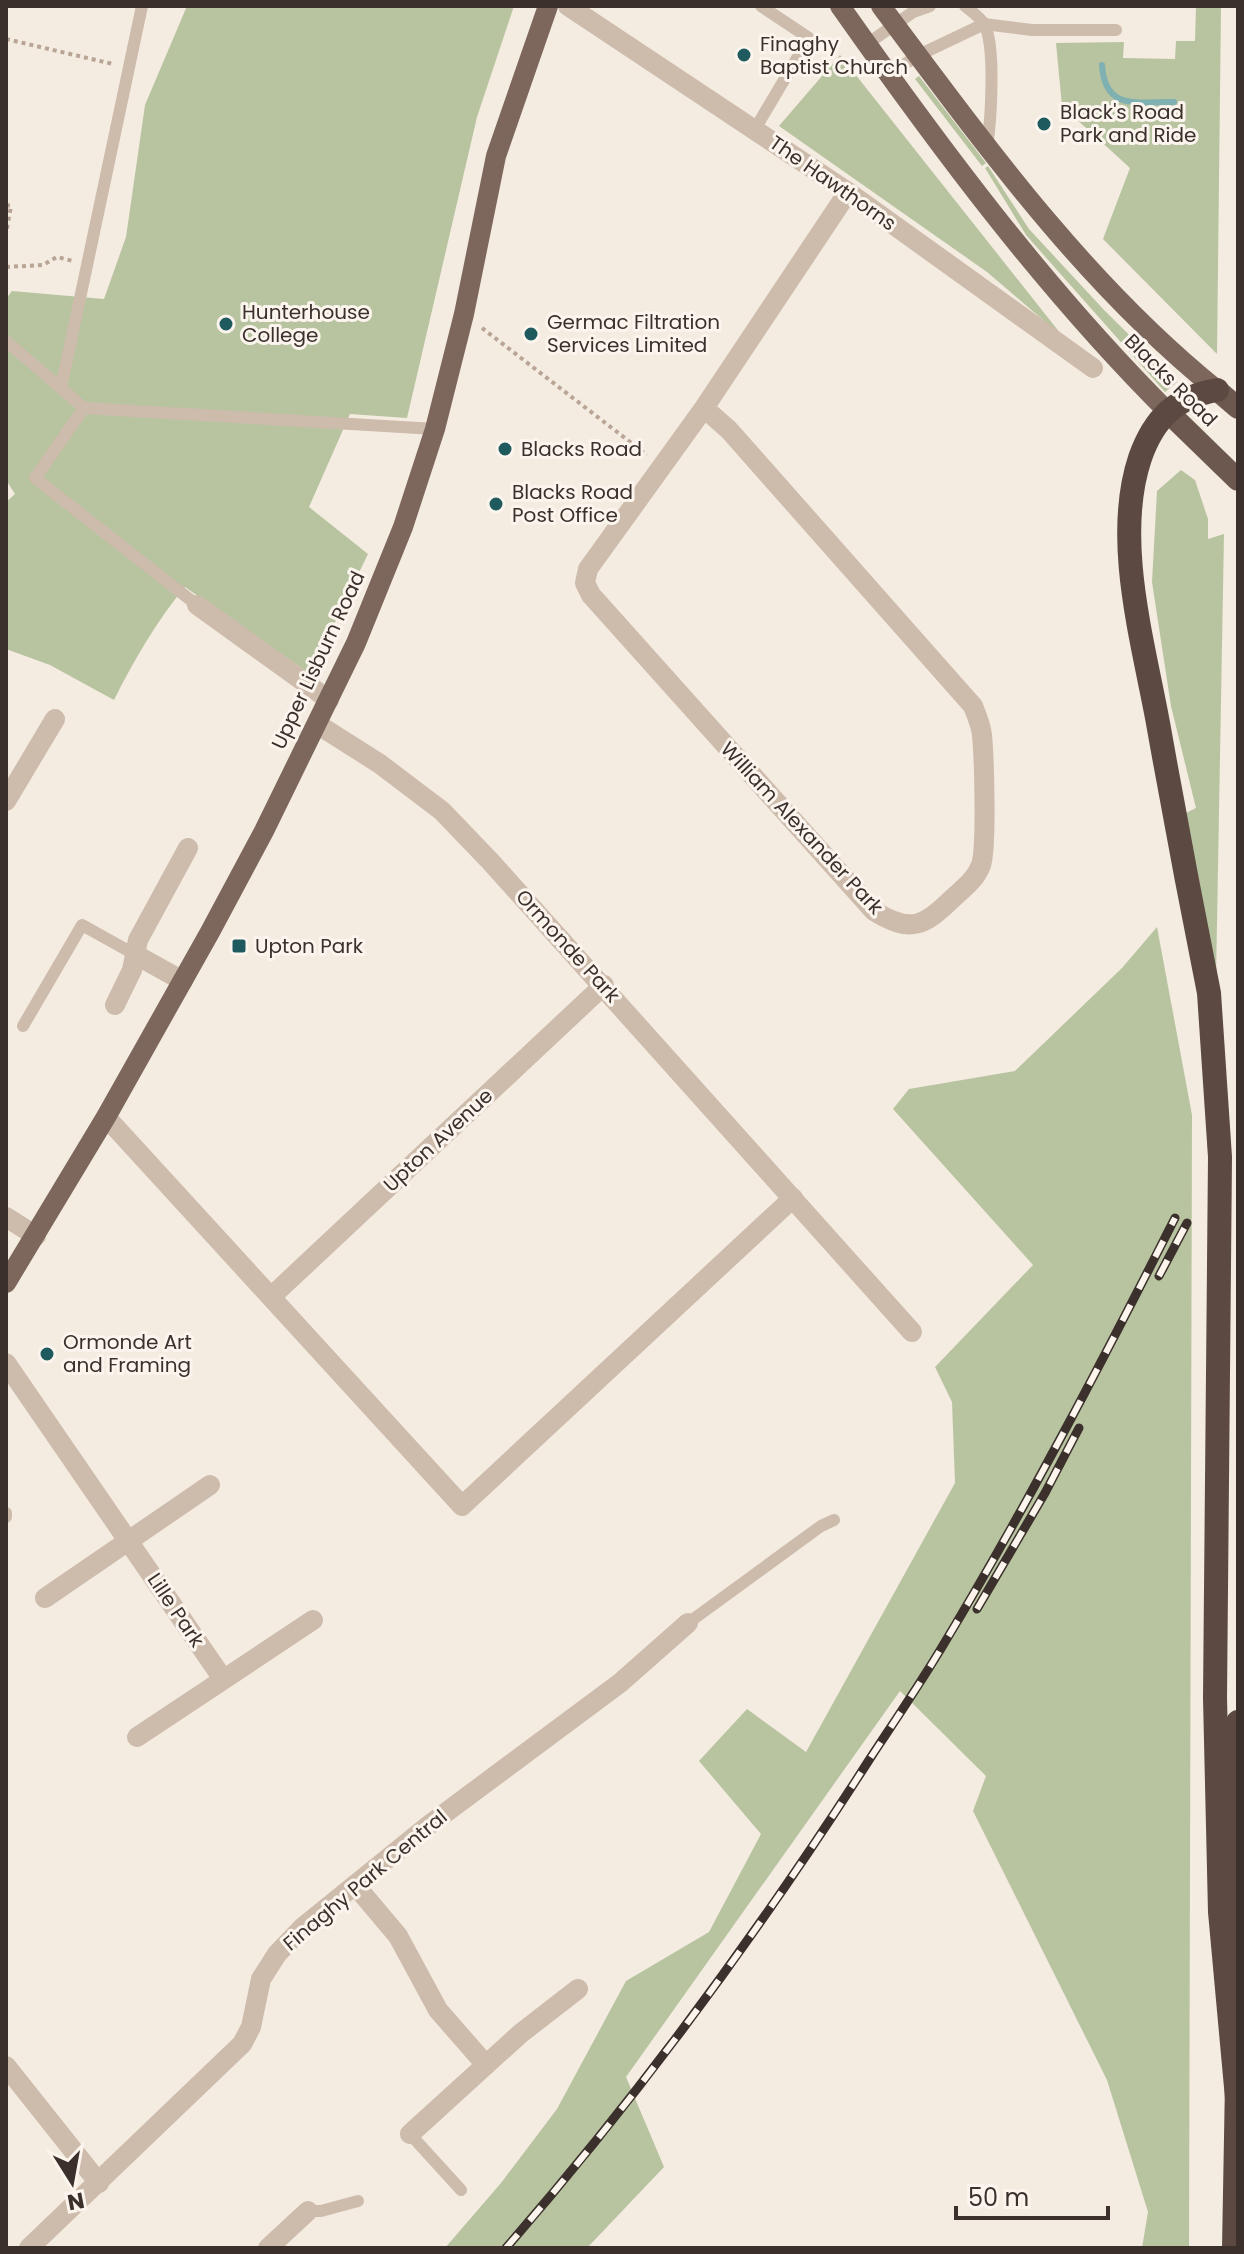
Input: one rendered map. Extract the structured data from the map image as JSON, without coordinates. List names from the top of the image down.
{
  "streets": {
    "highway": ["Blacks Road"],
    "main road": ["Upper Lisburn Road"],
    "street": [
      "The Hawthorns",
      "William Alexander Park",
      "Ormonde Park",
      "Upton Avenue",
      "Lille Park",
      "Finaghy Park Central"
    ]
  },
  "crossings": [
    ["Upper Lisburn Road", "Ormonde Park"],
    ["Ormonde Park", "Upton Avenue"]
  ],
  "places": {
    "other": [
      "Finaghy Baptist Church",
      "Black's Road Park and Ride",
      "Hunterhouse College",
      "Germac Filtration Services Limited",
      "Blacks Road",
      "Blacks Road Post Office",
      "Ormonde Art and Framing"
    ],
    "transit": ["Upton Park"]
  },
  "scale_bar": "50 m",
  "north": "bottom"
}
